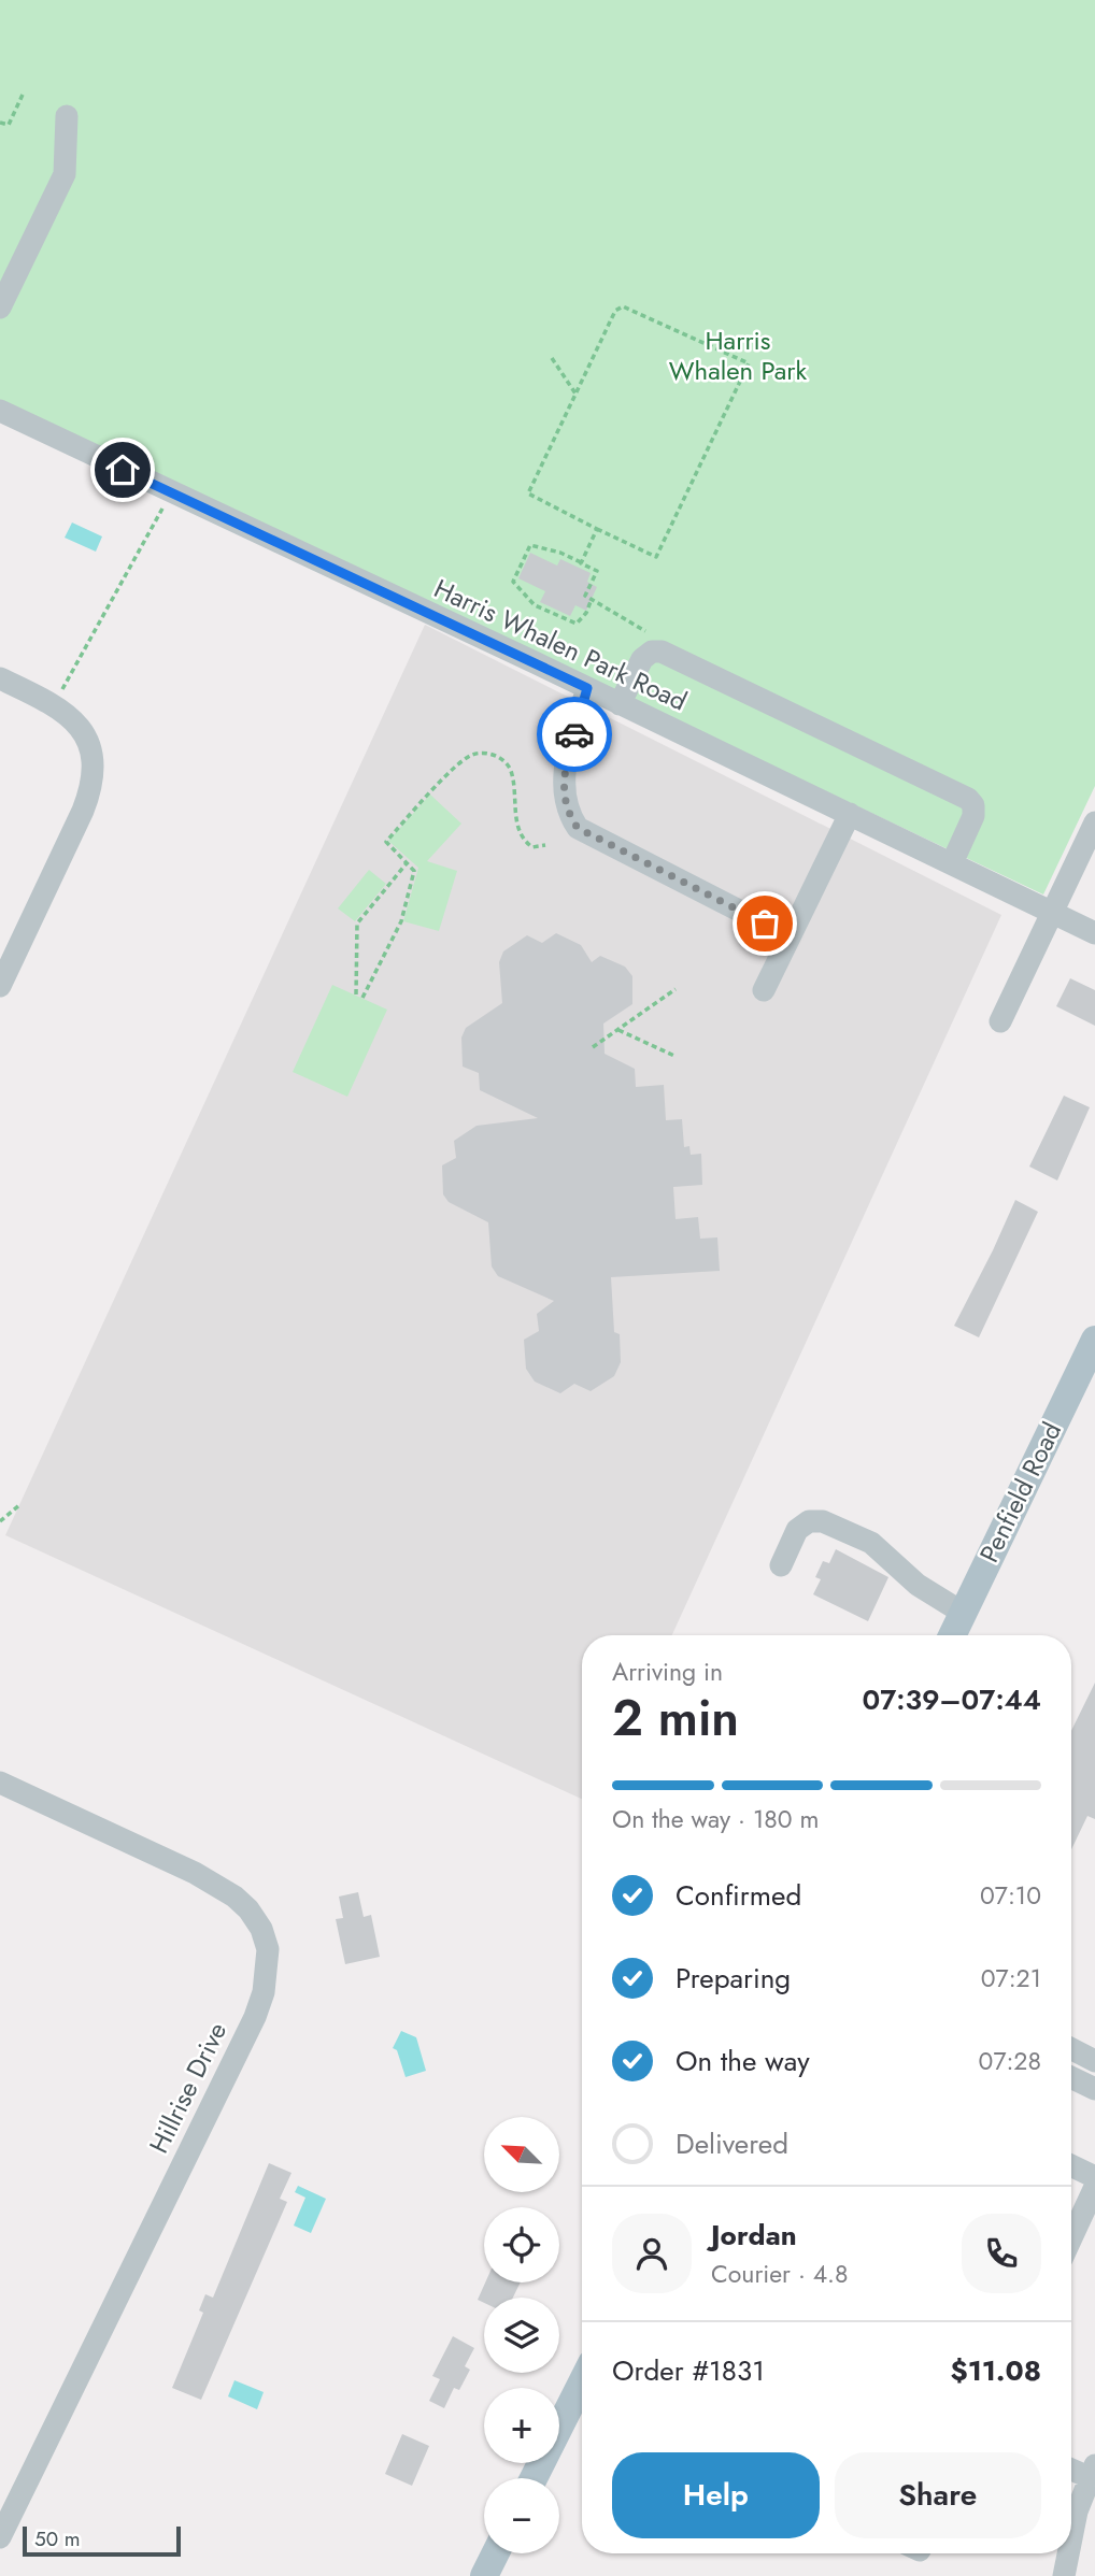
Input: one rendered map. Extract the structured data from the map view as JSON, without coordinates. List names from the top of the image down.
{
  "streets": {
    "main road": ["Penfield Road"],
    "street": ["Harris Whalen Park Road", "Hillrise Drive"]
  },
  "parks": ["Harris Whalen Park"],
  "scale_bar": "50 m",
  "north": "top left",
  "page": {
    "heading": ["2 min", "Arriving in", "07:39–07:44"],
    "panel": [
      "Jordan",
      "Courier · 4.8",
      "Order #1831",
      "$11.08"
    ],
    "bar": "On the way · 180 m",
    "list": [
      ["Confirmed", "07:10"],
      ["Preparing", "07:21"],
      ["On the way", "07:28"],
      "Delivered"
    ],
    "map_buttons": ["+", "−"],
    "buttons": ["Help", "Share"],
    "scale": "50 m"
  }
}
